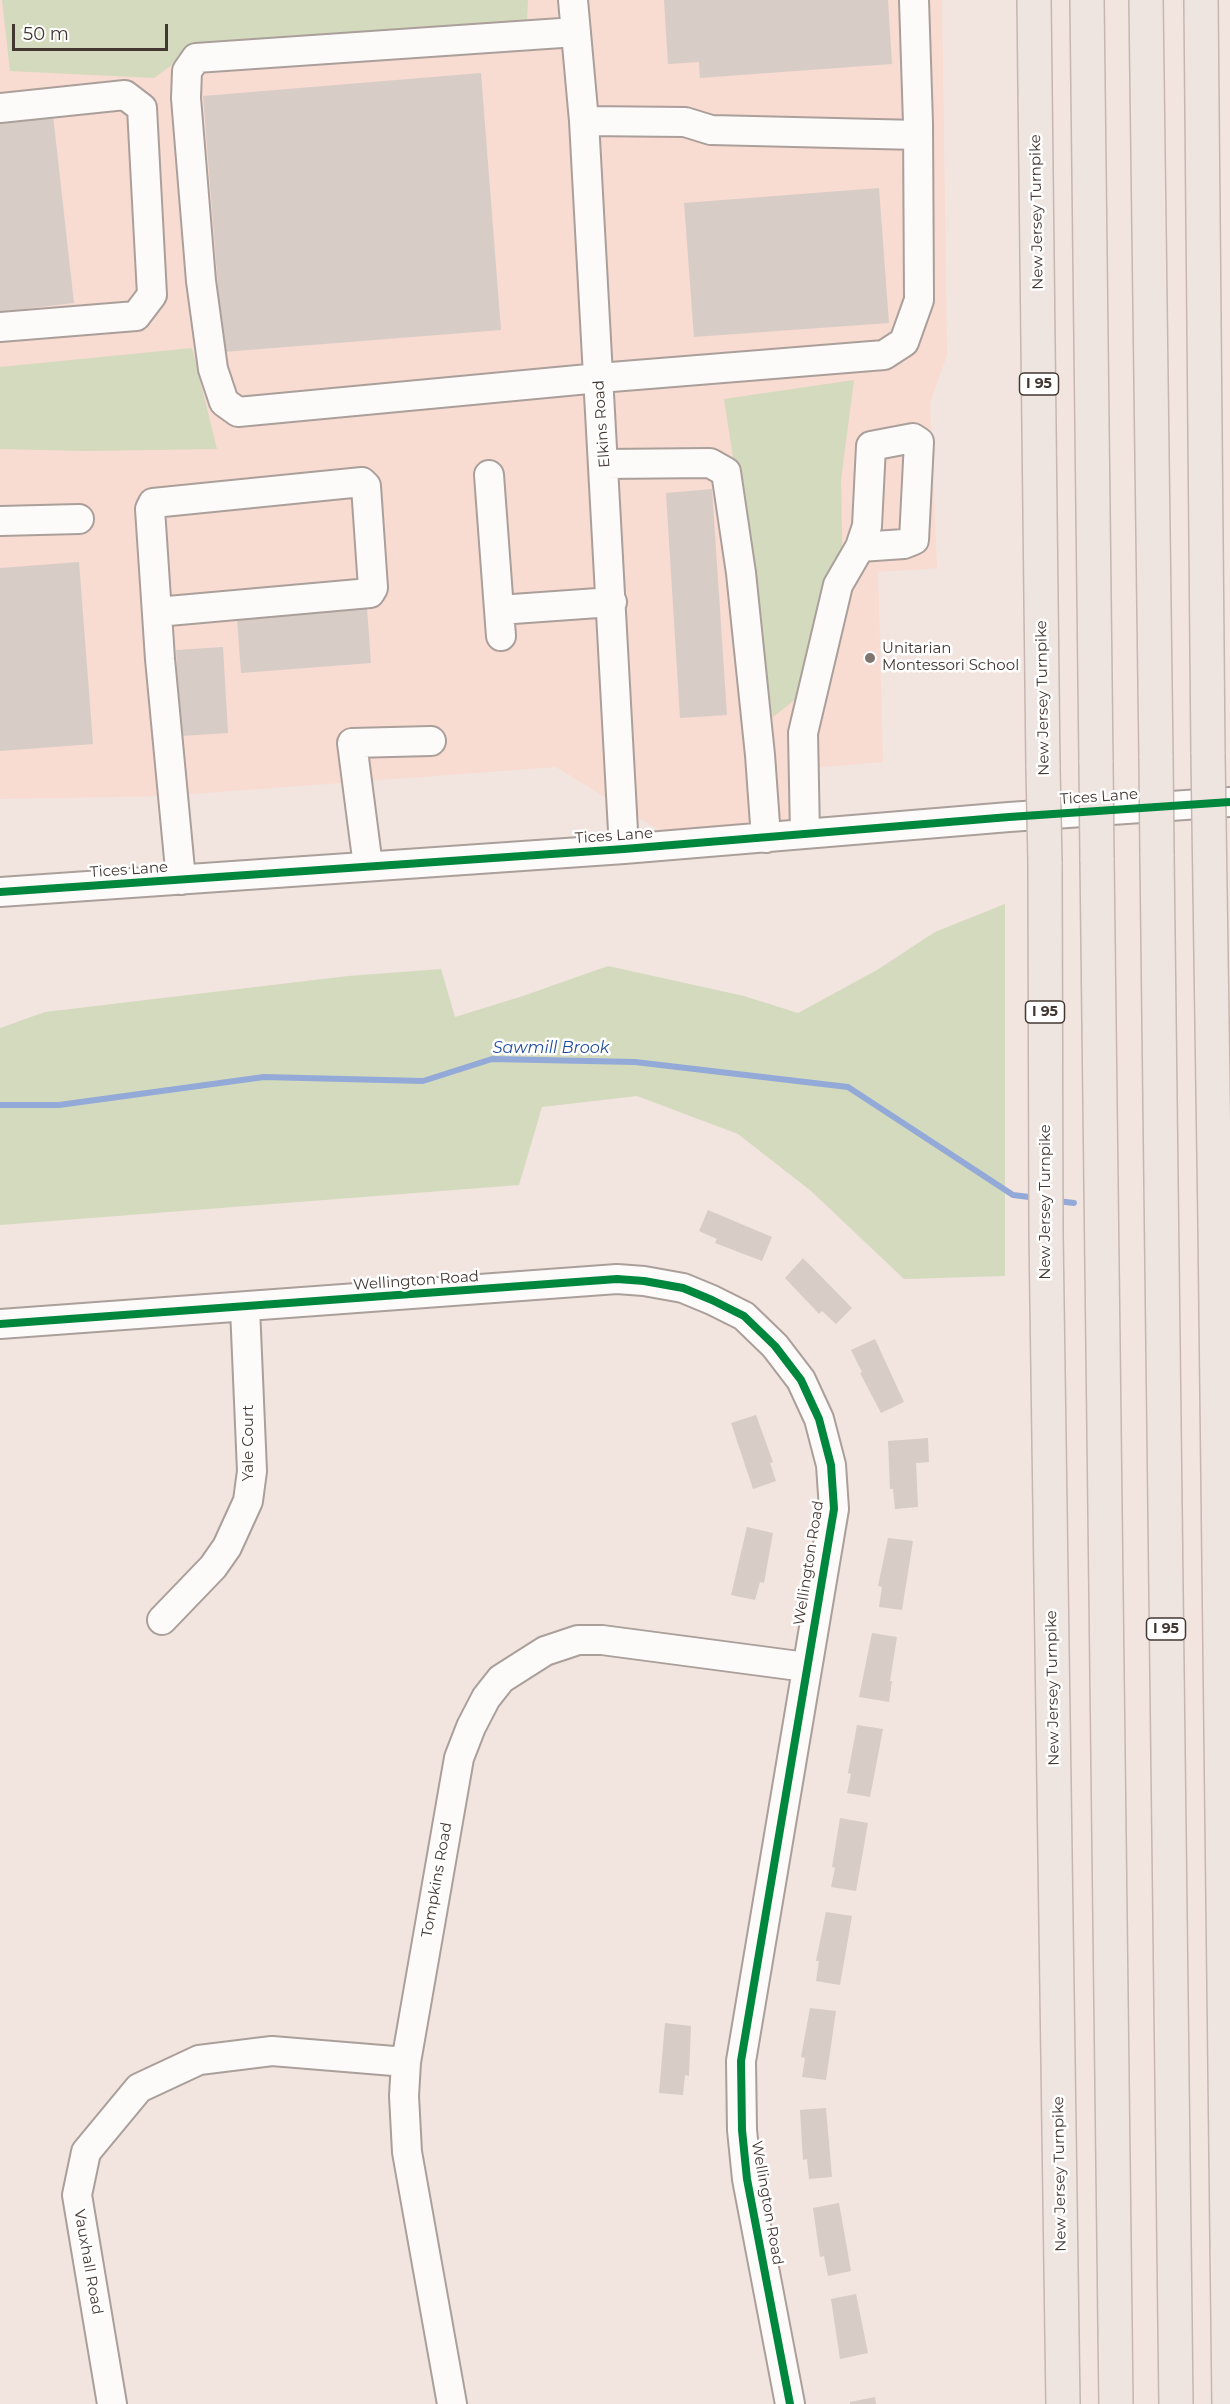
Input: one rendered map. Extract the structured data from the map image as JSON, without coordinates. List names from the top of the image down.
{
  "streets": {
    "highway": ["New Jersey Turnpike", "I 95"],
    "street": [
      "Elkins Road",
      "Tices Lane",
      "Wellington Road",
      "Yale Court",
      "Tompkins Road",
      "Vauxhall Road"
    ]
  },
  "crossings": [
    ["Elkins Road", "Tices Lane"],
    ["Wellington Road", "Yale Court"],
    ["Wellington Road", "Tompkins Road"],
    ["Tompkins Road", "Vauxhall Road"]
  ],
  "water": ["Sawmill Brook"],
  "places": ["Unitarian Montessori School"],
  "scale_bar": "50 m"
}
